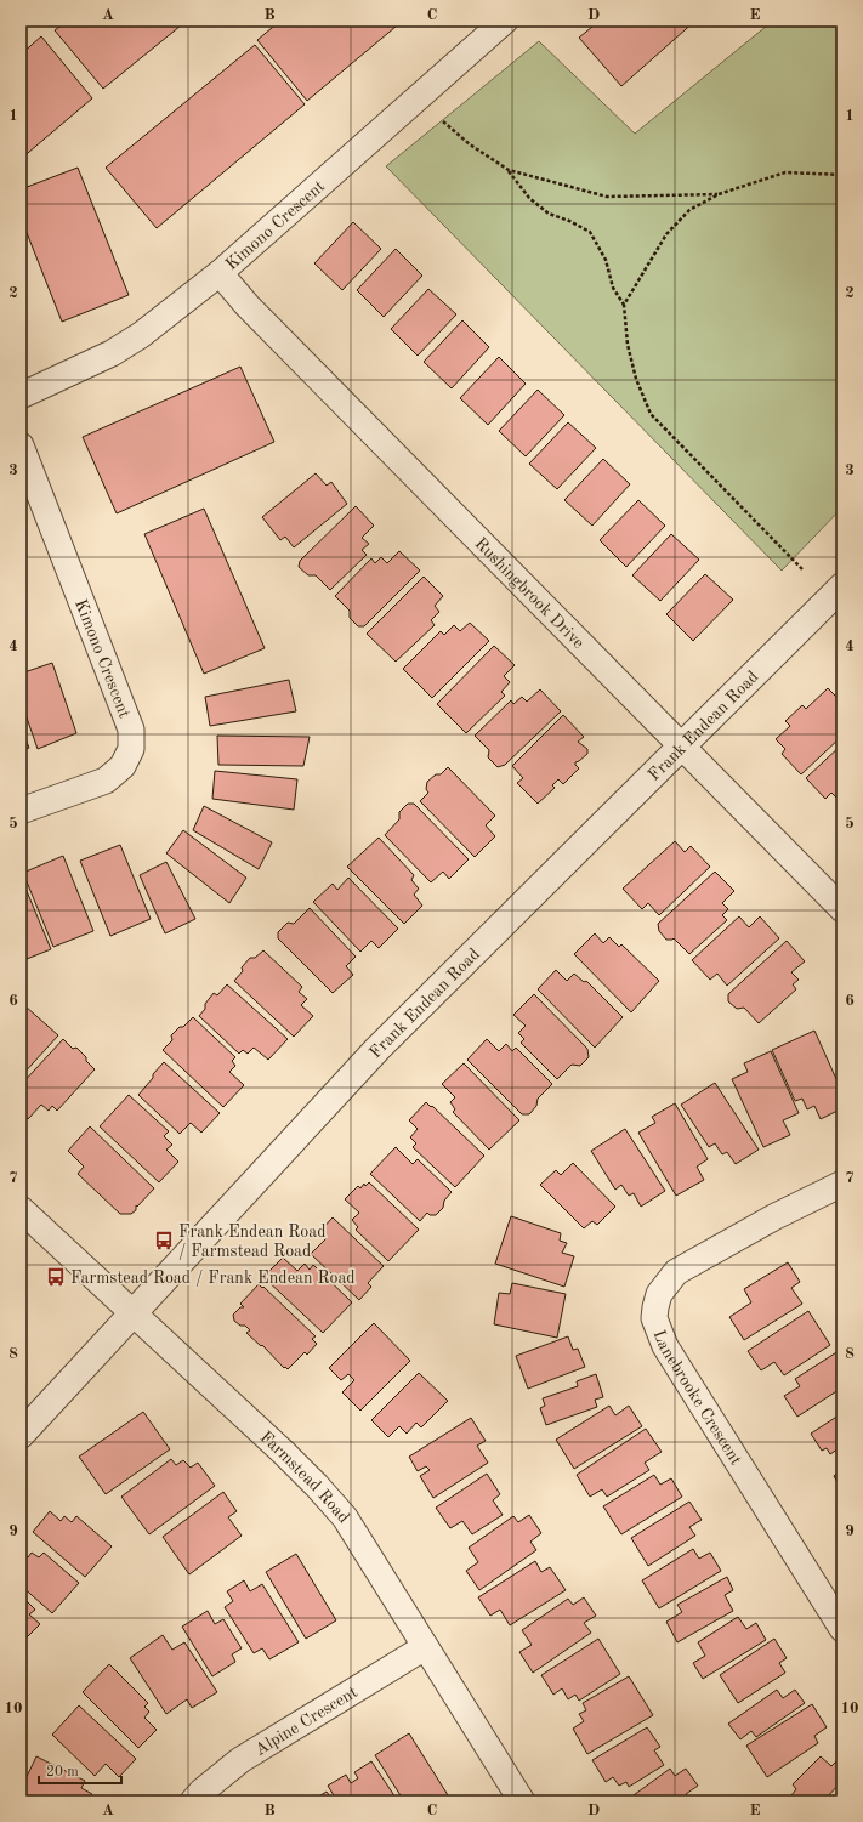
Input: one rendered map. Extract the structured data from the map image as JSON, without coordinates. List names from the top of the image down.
{
  "streets": {
    "street": [
      "Kimono Crescent",
      "Rushingbrook Drive",
      "Frank Endean Road",
      "Lanebrooke Crescent",
      "Farmstead Road",
      "Alpine Crescent"
    ]
  },
  "crossings": [
    ["Kimono Crescent", "Rushingbrook Drive"],
    ["Rushingbrook Drive", "Frank Endean Road"],
    ["Frank Endean Road", "Farmstead Road"],
    ["Farmstead Road", "Alpine Crescent"]
  ],
  "places": {
    "bus stop": ["Frank Endean Road / Farmstead Road", "Farmstead Road / Frank Endean Road"]
  },
  "scale_bar": "20 m",
  "grid": {
    "columns": [
      "A",
      "B",
      "C",
      "D",
      "E"
    ],
    "rows": [
      "1",
      "2",
      "3",
      "4",
      "5",
      "6",
      "7",
      "8",
      "9",
      "10"
    ]
  }
}
